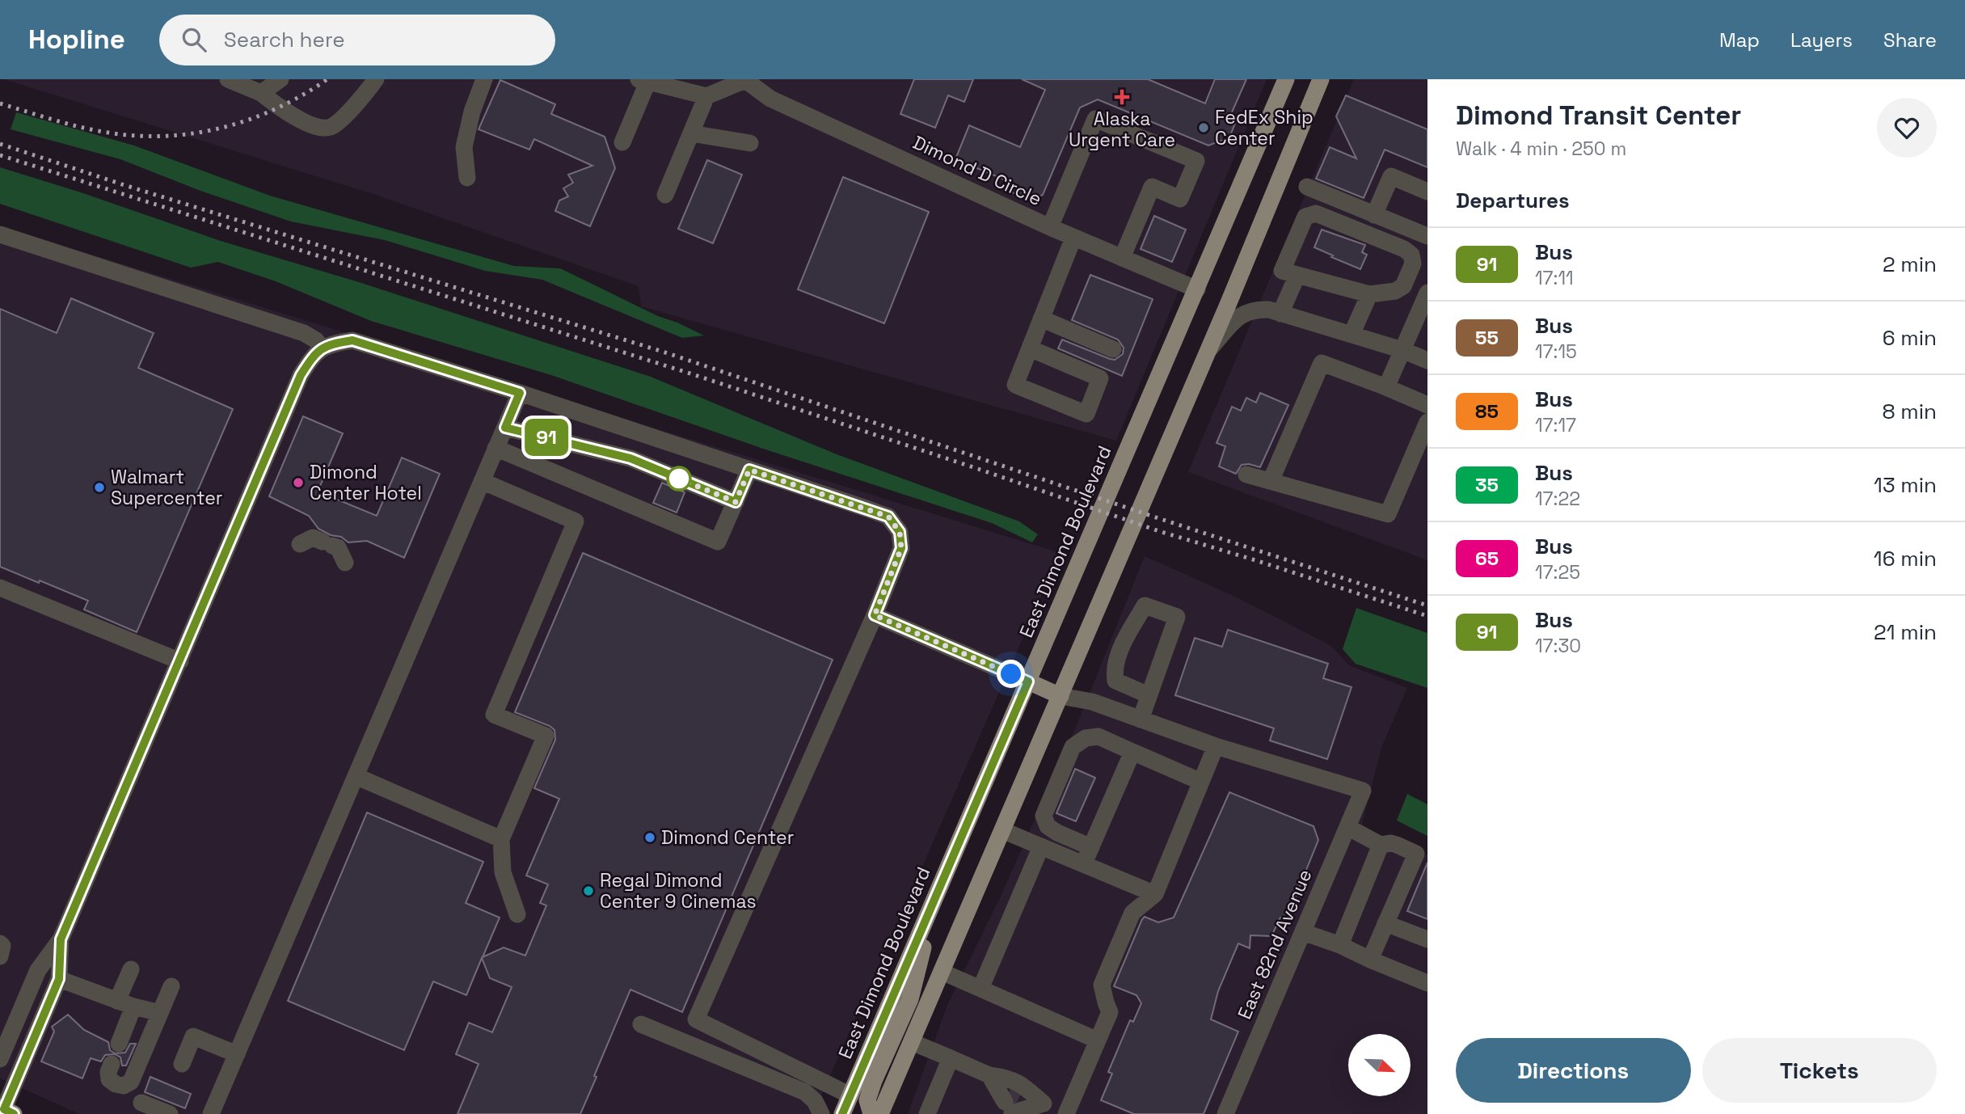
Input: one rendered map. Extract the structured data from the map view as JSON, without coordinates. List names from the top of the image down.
{
  "streets": {
    "main road": ["East Dimond Boulevard"],
    "street": ["Dimond D Circle", "East 82nd Avenue"]
  },
  "crossings": [
    ["Dimond D Circle", "East Dimond Boulevard"]
  ],
  "places": {
    "health": ["Alaska Urgent Care"],
    "other": [
      "FedEx Ship Center",
      "Dimond Center Hotel",
      "Walmart Supercenter",
      "Dimond Center",
      "Regal Dimond Center 9 Cinemas"
    ]
  },
  "lines": ["bus line 91"],
  "north": "bottom right",
  "page": {
    "header": "Hopline",
    "search": "Search here",
    "nav": ["Map", "Layers", "Share"],
    "on_map": "91",
    "heading": [
      ["Dimond Transit Center", "Walk · 4 min · 250 m"],
      "Departures"
    ],
    "list": [
      {
        "mark": "91",
        "name": "Bus",
        "note": "17:11",
        "value": "2 min"
      },
      {
        "mark": "55",
        "name": "Bus",
        "note": "17:15",
        "value": "6 min"
      },
      {
        "mark": "85",
        "name": "Bus",
        "note": "17:17",
        "value": "8 min"
      },
      {
        "mark": "35",
        "name": "Bus",
        "note": "17:22",
        "value": "13 min"
      },
      {
        "mark": "65",
        "name": "Bus",
        "note": "17:25",
        "value": "16 min"
      },
      {
        "mark": "91",
        "name": "Bus",
        "note": "17:30",
        "value": "21 min"
      }
    ],
    "buttons": ["Directions", "Tickets"]
  }
}
